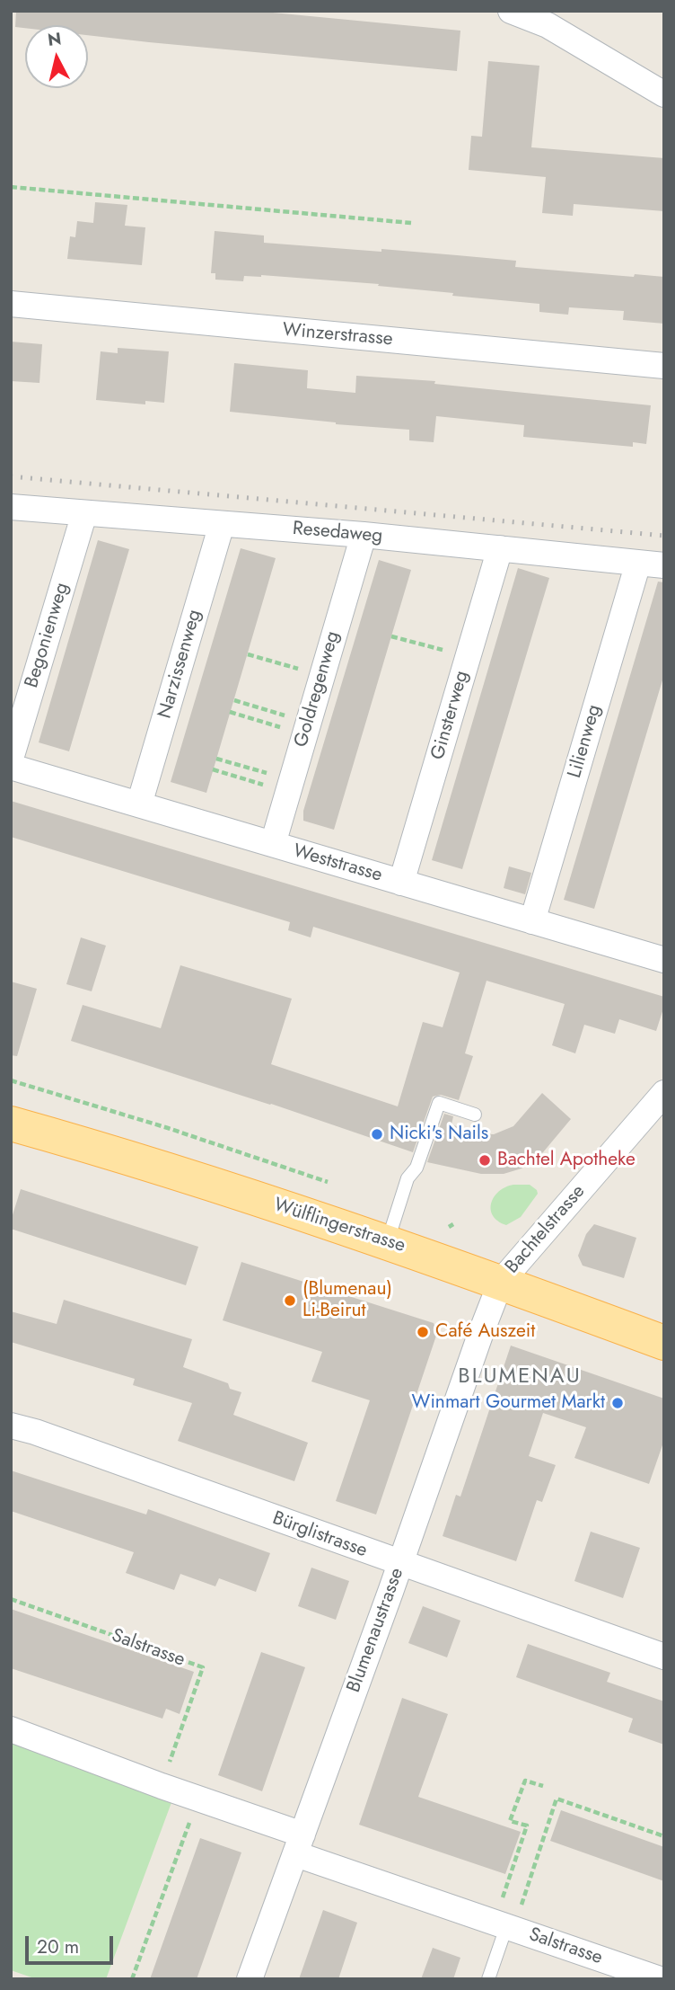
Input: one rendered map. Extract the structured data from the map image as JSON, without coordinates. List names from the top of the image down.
{
  "streets": {
    "main road": ["Wülflingerstrasse"],
    "street": [
      "Winzerstrasse",
      "Resedaweg",
      "Begonienweg",
      "Narzissenweg",
      "Goldregenweg",
      "Ginsterweg",
      "Lilienweg",
      "Weststrasse",
      "Bachtelstrasse",
      "Bürglistrasse",
      "Blumenaustrasse",
      "Salstrasse"
    ]
  },
  "crossings": [
    ["Resedaweg", "Begonienweg"],
    ["Resedaweg", "Narzissenweg"],
    ["Resedaweg", "Goldregenweg"],
    ["Resedaweg", "Ginsterweg"],
    ["Resedaweg", "Lilienweg"],
    ["Narzissenweg", "Weststrasse"],
    ["Goldregenweg", "Weststrasse"],
    ["Ginsterweg", "Weststrasse"],
    ["Lilienweg", "Weststrasse"],
    ["Wülflingerstrasse", "Bachtelstrasse"],
    ["Wülflingerstrasse", "Blumenaustrasse"],
    ["Bachtelstrasse", "Blumenaustrasse"],
    ["Bürglistrasse", "Blumenaustrasse"],
    ["Blumenaustrasse", "Salstrasse"]
  ],
  "districts": ["BLUMENAU"],
  "places": [
    "Nicki's Nails",
    "Bachtel Apotheke",
    "(Blumenau) Li-Beirut",
    "Café Auszeit",
    "Winmart Gourmet Markt"
  ],
  "scale_bar": "20 m",
  "north": "top"
}
